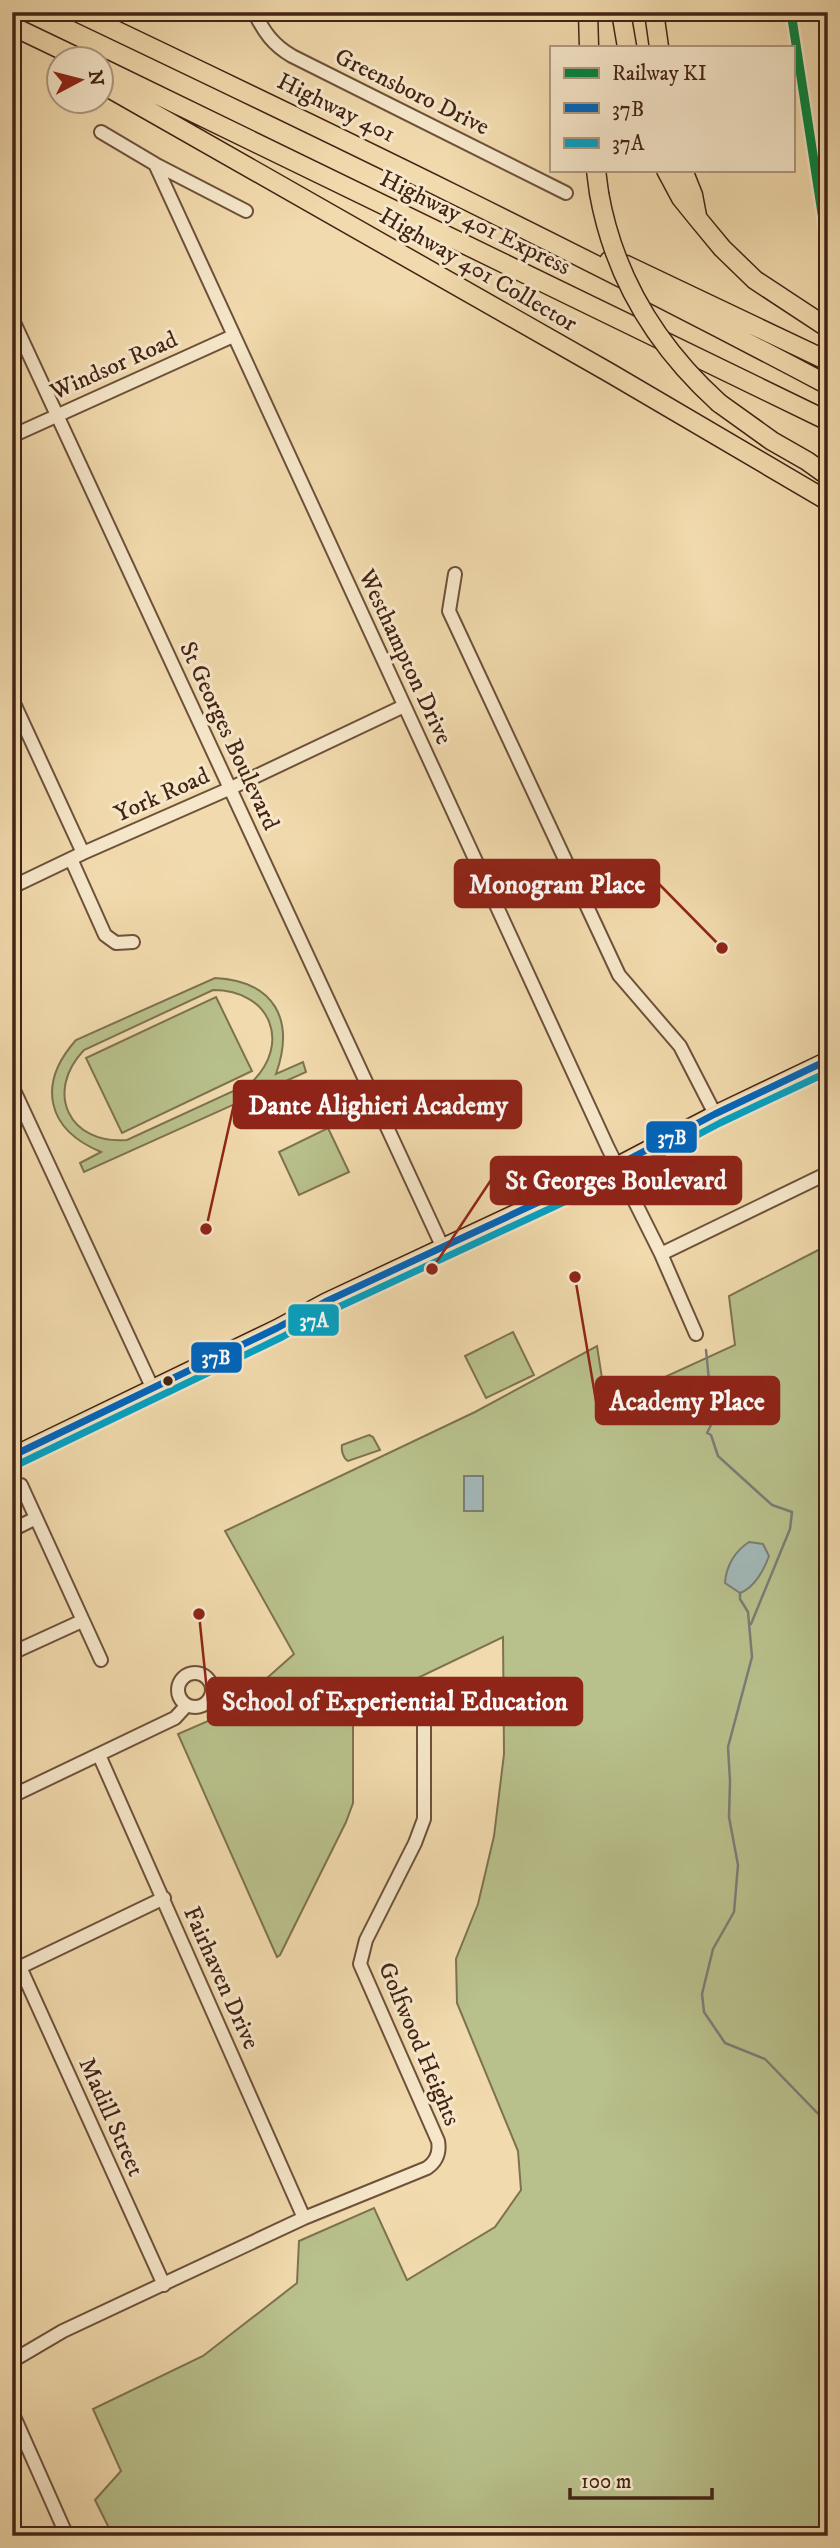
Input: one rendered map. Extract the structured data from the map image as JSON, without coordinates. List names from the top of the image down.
{
  "streets": {
    "highway": ["Highway 401", "Highway 401 Express", "Highway 401 Collector"],
    "street": [
      "Greensboro Drive",
      "Windsor Road",
      "Westhampton Drive",
      "St Georges Boulevard",
      "York Road",
      "Fairhaven Drive",
      "Golfwood Heights",
      "Madill Street"
    ]
  },
  "crossings": [
    ["Highway 401", "Highway 401 Express"],
    ["Windsor Road", "Westhampton Drive"],
    ["Windsor Road", "St Georges Boulevard"],
    ["Westhampton Drive", "York Road"],
    ["St Georges Boulevard", "York Road"],
    ["Fairhaven Drive", "Golfwood Heights"],
    ["Golfwood Heights", "Madill Street"]
  ],
  "places": [
    "Monogram Place",
    "Dante Alighieri Academy",
    "St Georges Boulevard",
    "Academy Place",
    "School of Experiential Education"
  ],
  "lines": ["rail line KI", "transit line 37B", "transit line 37A"],
  "legend": ["Railway KI", "37B", "37A"],
  "scale_bar": "100 m",
  "north": "right"
}
